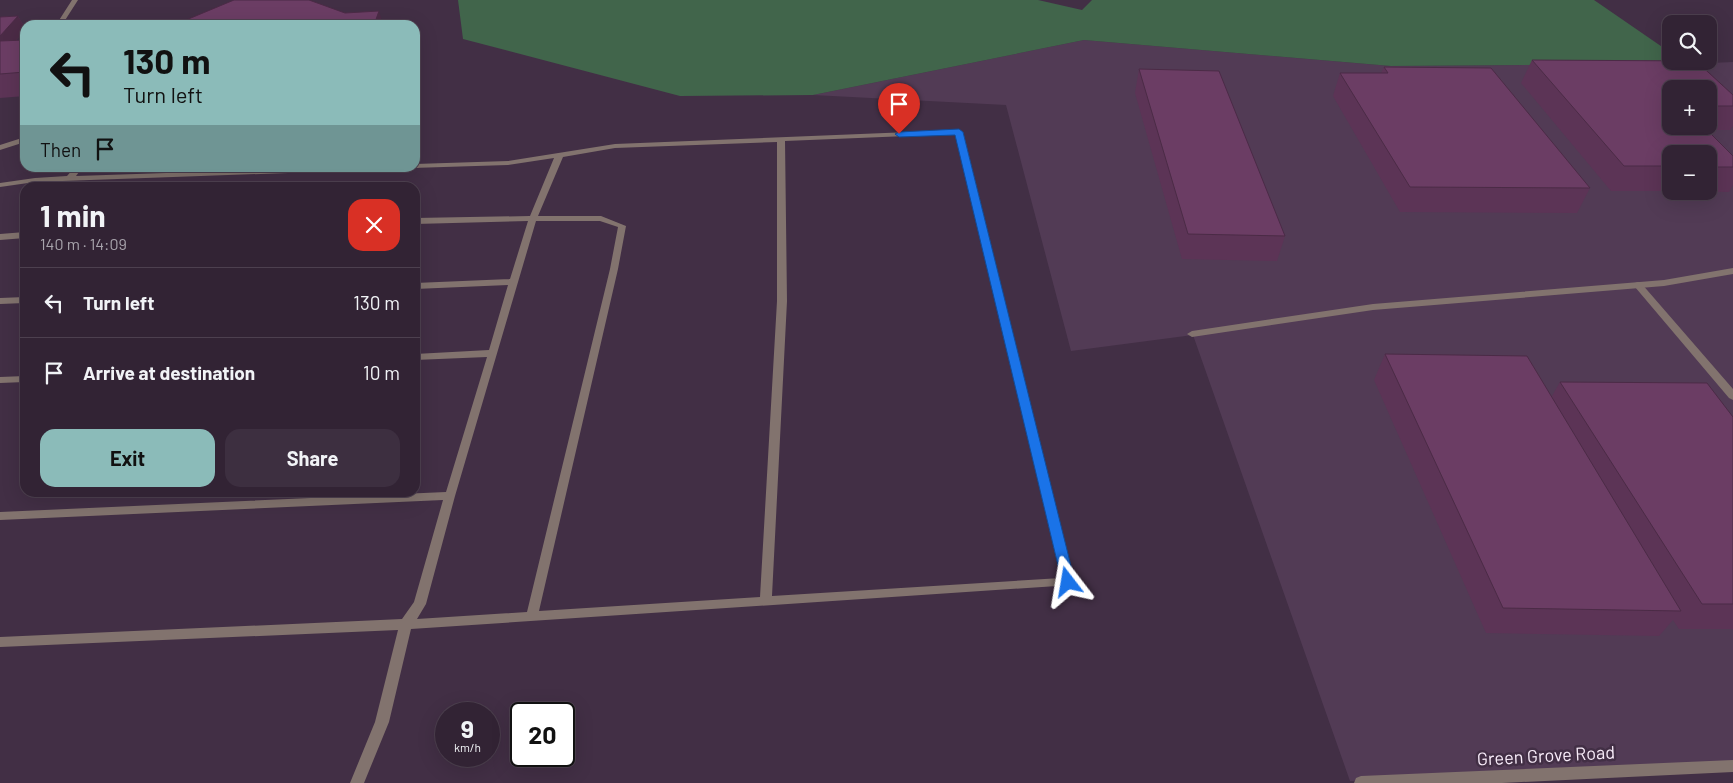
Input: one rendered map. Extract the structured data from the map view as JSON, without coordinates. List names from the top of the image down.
{
  "streets": {
    "street": ["Green Grove Road"]
  },
  "page": {
    "map_buttons": ["+", "−"],
    "turn": ["130 m", "Turn left"],
    "then": "Then",
    "heading": ["1 min", "140 m · 14:09"],
    "list": [
      {
        "name": "Turn left",
        "value": "130 m"
      },
      {
        "name": "Arrive at destination",
        "value": "10 m"
      }
    ],
    "buttons": ["Exit", "Share"],
    "speed": "9 km/h",
    "limit": "20"
  }
}
